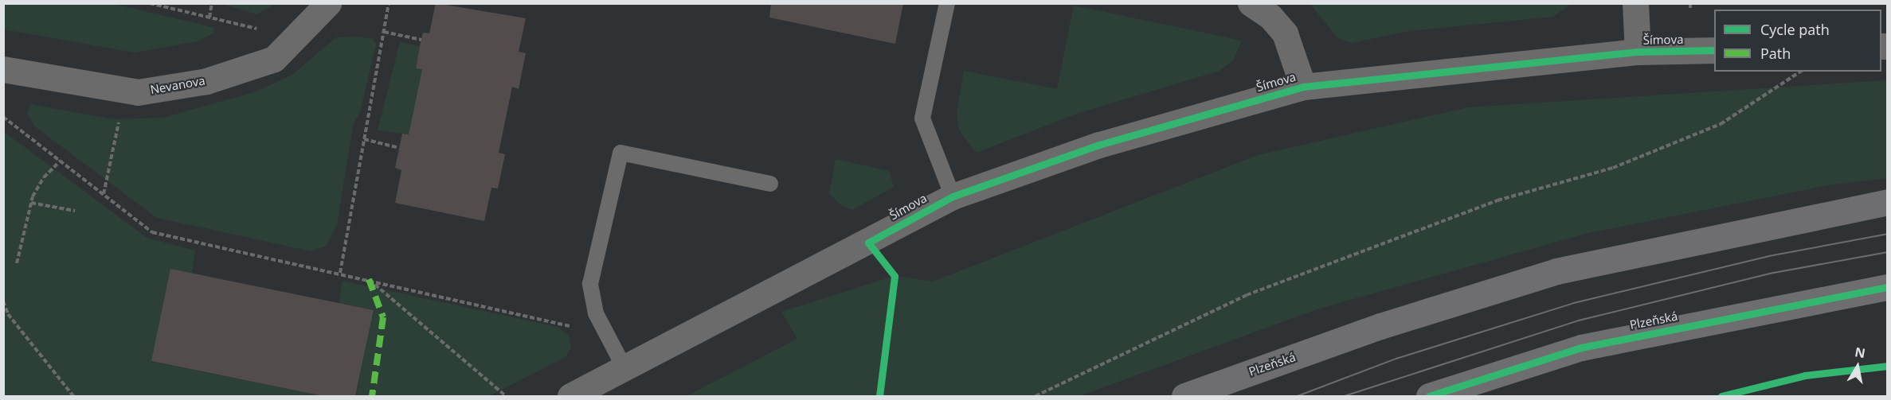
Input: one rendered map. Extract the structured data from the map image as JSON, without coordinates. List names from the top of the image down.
{
  "streets": {
    "main road": ["Plzeňská"],
    "street": ["Šímova", "Nevanova"]
  },
  "legend": ["Cycle path", "Path"],
  "north": "top"
}
